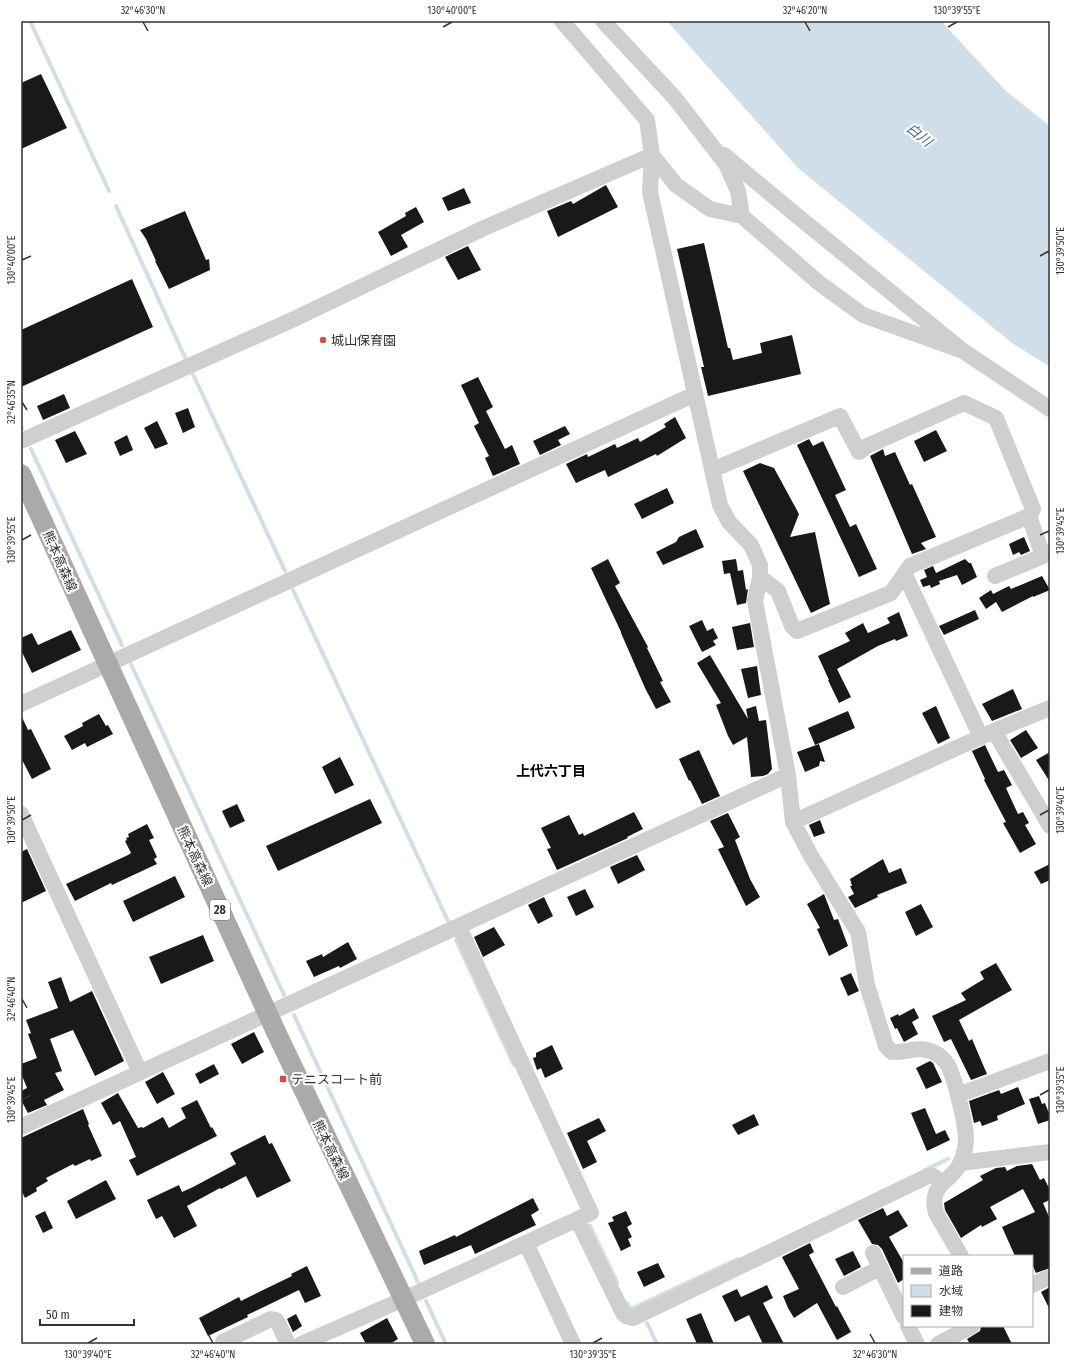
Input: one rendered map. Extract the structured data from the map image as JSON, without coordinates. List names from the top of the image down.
{
  "streets": {
    "main road": ["熊本高森線", "28"]
  },
  "districts": ["上代六丁目"],
  "water": ["白川"],
  "places": {
    "other": ["城山保育園"],
    "transit": ["テニスコート前"]
  },
  "legend": ["道路", "水域", "建物"],
  "scale_bar": "50 m",
  "coordinates": [
    "32°46'30\"N",
    "130°40'00\"E",
    "32°46'20\"N",
    "130°39'55\"E",
    "130°39'50\"E",
    "32°46'35\"N",
    "130°39'45\"E",
    "130°39'40\"E",
    "32°46'40\"N",
    "130°39'35\"E"
  ]
}
